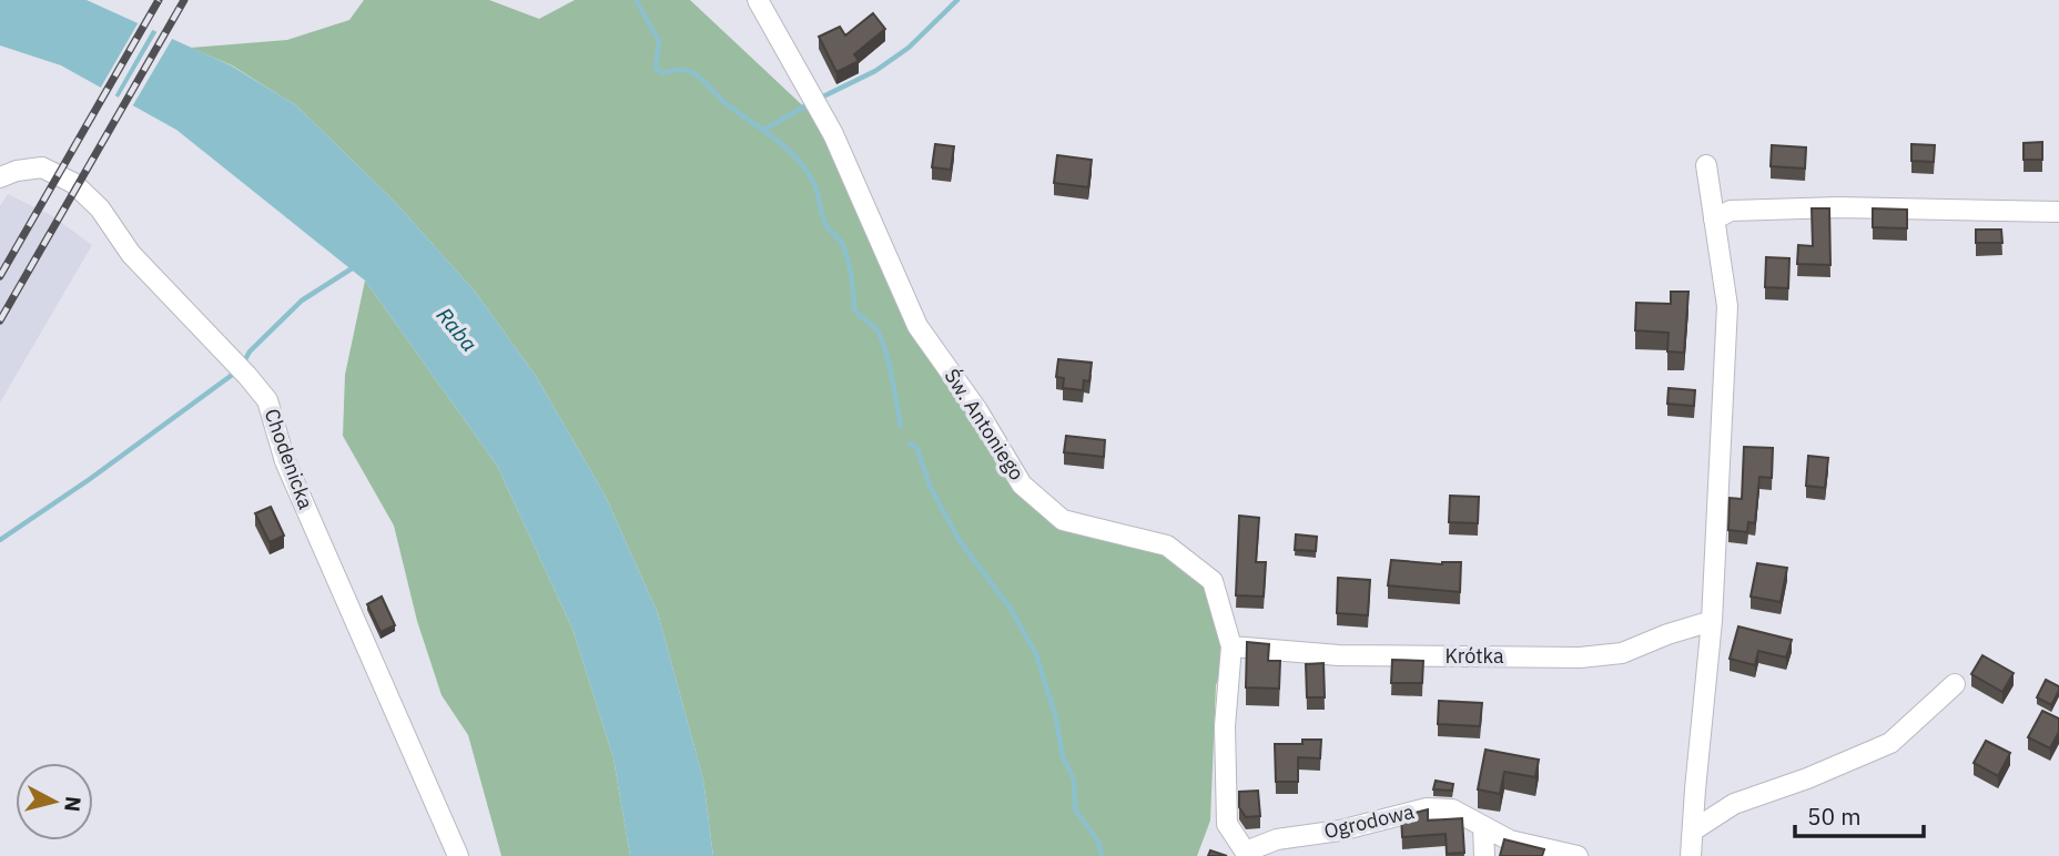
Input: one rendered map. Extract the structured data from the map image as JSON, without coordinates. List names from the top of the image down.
{
  "streets": {
    "street": [
      "Św. Antoniego",
      "Chodenicka",
      "Krótka",
      "Ogrodowa"
    ]
  },
  "crossings": [
    ["Św. Antoniego", "Krótka"],
    ["Św. Antoniego", "Ogrodowa"]
  ],
  "water": ["Raba"],
  "scale_bar": "50 m",
  "north": "right"
}
